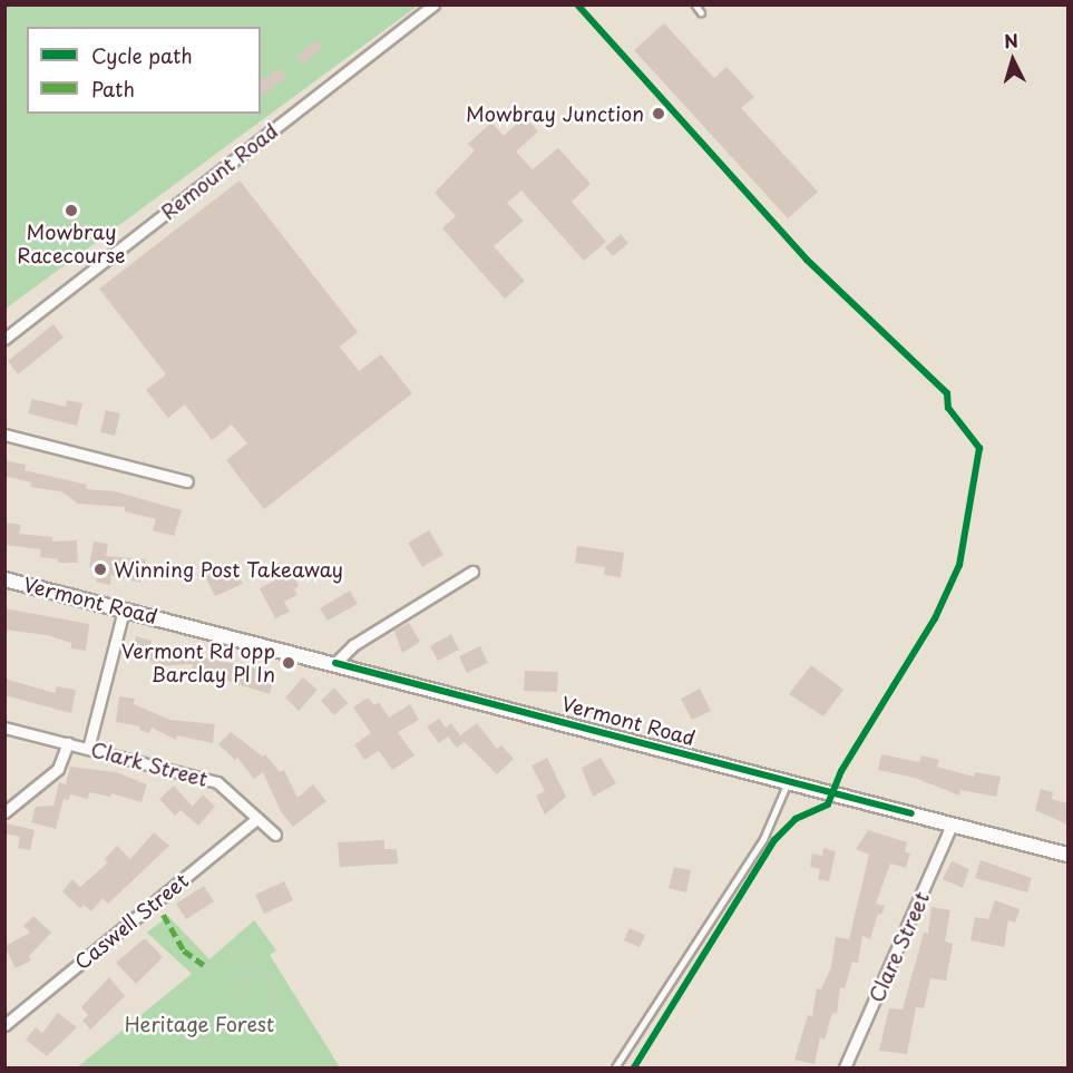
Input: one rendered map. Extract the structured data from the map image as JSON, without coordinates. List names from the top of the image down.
{
  "streets": {
    "street": [
      "Remount Road",
      "Vermont Road",
      "Clark Street",
      "Caswell Street",
      "Clare Street"
    ]
  },
  "crossings": [
    ["Vermont Road", "Clare Street"],
    ["Clark Street", "Caswell Street"]
  ],
  "parks": ["Heritage Forest"],
  "places": [
    "Mowbray Junction",
    "Mowbray Racecourse",
    "Winning Post Takeaway",
    "Vermont Rd opp Barclay Pl In"
  ],
  "legend": ["Cycle path", "Path"],
  "north": "top"
}
